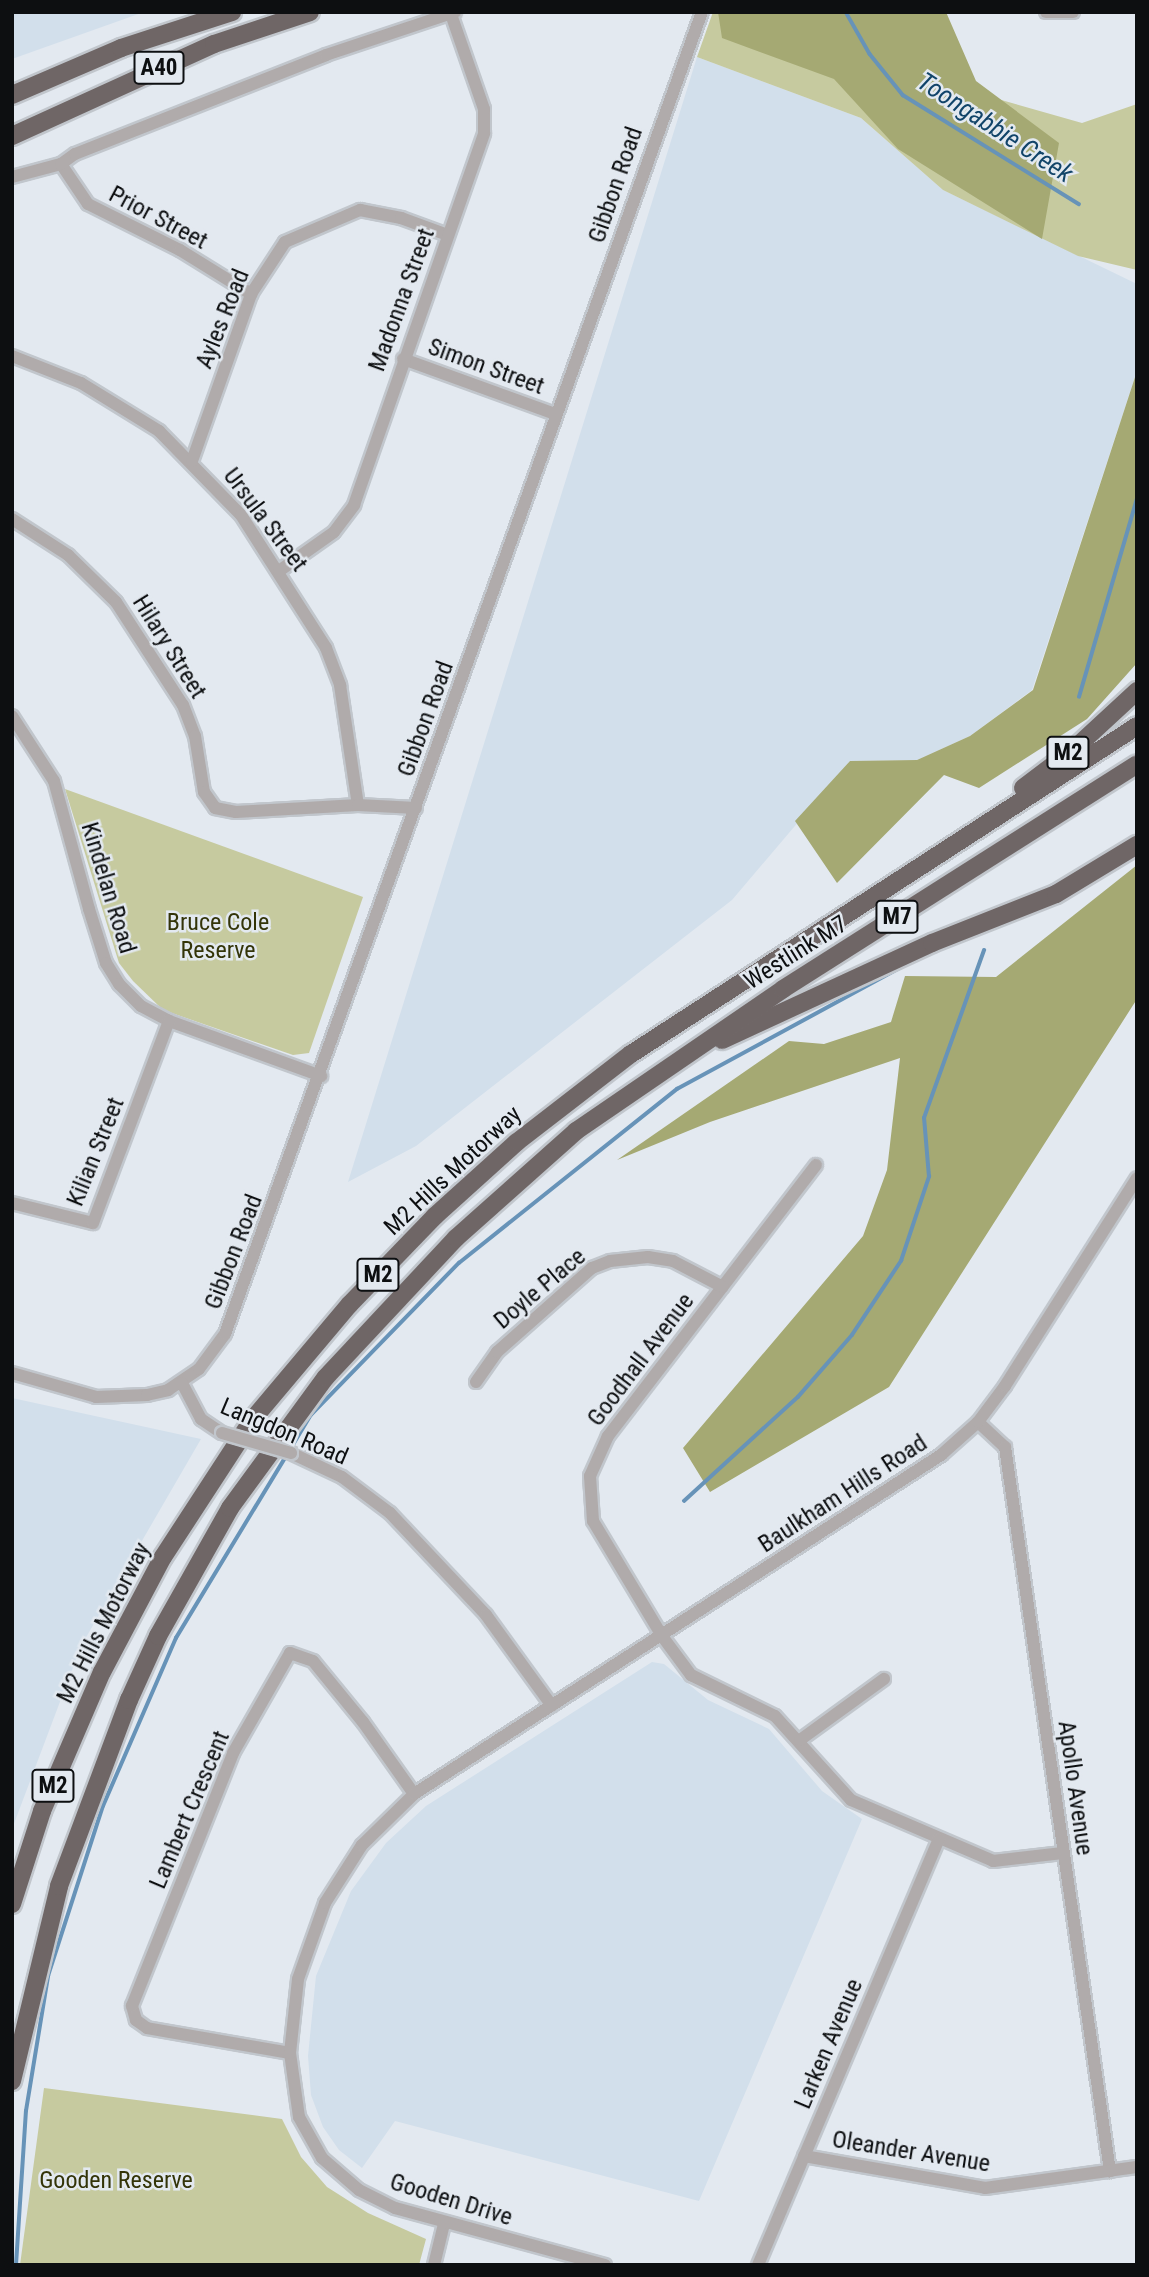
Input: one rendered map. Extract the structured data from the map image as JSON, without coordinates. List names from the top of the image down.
{
  "streets": {
    "highway": [
      "A40",
      "M2",
      "M7",
      "Westlink M7",
      "M2 Hills Motorway"
    ],
    "street": [
      "Gibbon Road",
      "Prior Street",
      "Madonna Street",
      "Ayles Road",
      "Simon Street",
      "Ursula Street",
      "Hilary Street",
      "Kindelan Road",
      "Kilian Street",
      "Doyle Place",
      "Goodhall Avenue",
      "Langdon Road",
      "Baulkham Hills Road",
      "Apollo Avenue",
      "Lambert Crescent",
      "Larken Avenue",
      "Oleander Avenue",
      "Gooden Drive"
    ]
  },
  "crossings": [
    ["Gibbon Road", "Simon Street"],
    ["Gibbon Road", "Hilary Street"],
    ["Gibbon Road", "Kindelan Road"],
    ["Gibbon Road", "Langdon Road"],
    ["Prior Street", "Ayles Road"],
    ["Madonna Street", "Ayles Road"],
    ["Madonna Street", "Simon Street"],
    ["Madonna Street", "Ursula Street"],
    ["Ayles Road", "Ursula Street"],
    ["Ursula Street", "Hilary Street"],
    ["M2", "Westlink M7"],
    ["M2", "M2 Hills Motorway"],
    ["Kindelan Road", "Kilian Street"],
    ["Westlink M7", "M2 Hills Motorway"],
    ["Doyle Place", "Goodhall Avenue"],
    ["Goodhall Avenue", "Baulkham Hills Road"],
    ["Goodhall Avenue", "Apollo Avenue"],
    ["Goodhall Avenue", "Larken Avenue"],
    ["Langdon Road", "Baulkham Hills Road"],
    ["Langdon Road", "Gooden Drive"],
    ["Baulkham Hills Road", "Apollo Avenue"],
    ["Baulkham Hills Road", "Gooden Drive"],
    ["Apollo Avenue", "Oleander Avenue"],
    ["Lambert Crescent", "Gooden Drive"],
    ["Larken Avenue", "Oleander Avenue"]
  ],
  "water": ["Toongabbie Creek"],
  "parks": ["Bruce Cole Reserve", "Gooden Reserve"]
}
